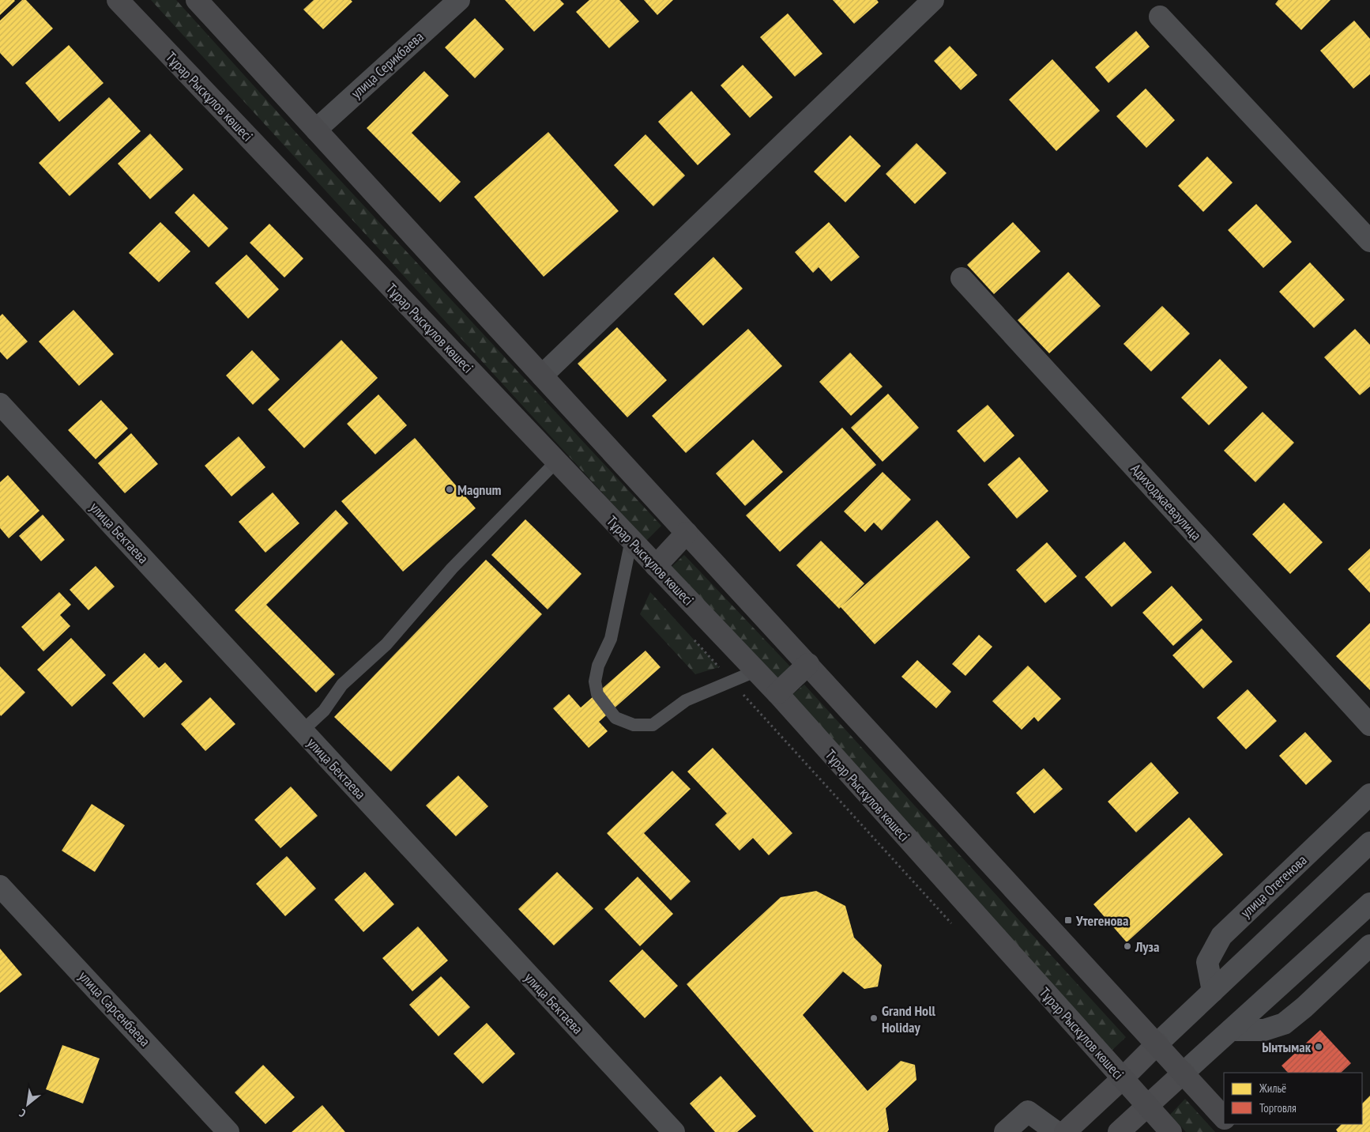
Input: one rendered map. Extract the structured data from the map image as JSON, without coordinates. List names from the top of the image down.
{
  "streets": {
    "main road": ["Тұрар Рыскұлов көшесі"],
    "street": [
      "улица Серикбаева",
      "Адиходжаеваулица",
      "улица Бектаева",
      "улица Отегенова",
      "улица Сарсенбаева"
    ]
  },
  "places": {
    "other": [
      "Magnum",
      "Луза",
      "Grand Holl Holiday",
      "Ынтымак"
    ],
    "transit": ["Утегенова"]
  },
  "legend": ["Жильё", "Торговля"],
  "north": "bottom left"
}
